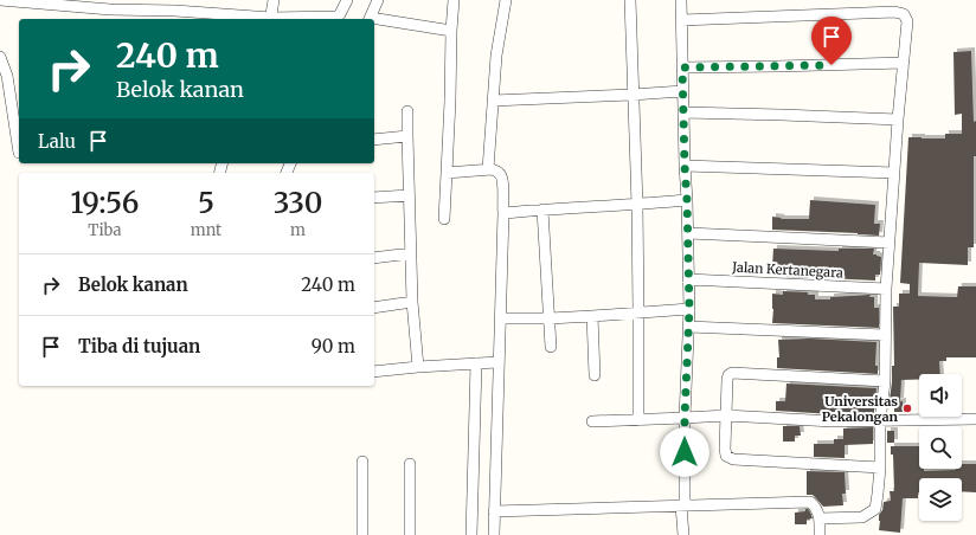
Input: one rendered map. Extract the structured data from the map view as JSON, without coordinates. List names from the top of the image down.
{
  "streets": {
    "street": ["Jalan Kertanegara"]
  },
  "places": ["Universitas Pekalongan"],
  "page": {
    "turn": ["240 m", "Belok kanan"],
    "then": "Lalu",
    "eta": [
      "19:56",
      "Tiba",
      "5",
      "mnt",
      "330",
      "m"
    ],
    "list": [
      {
        "name": "Belok kanan",
        "value": "240 m"
      },
      {
        "name": "Tiba di tujuan",
        "value": "90 m"
      }
    ]
  }
}
